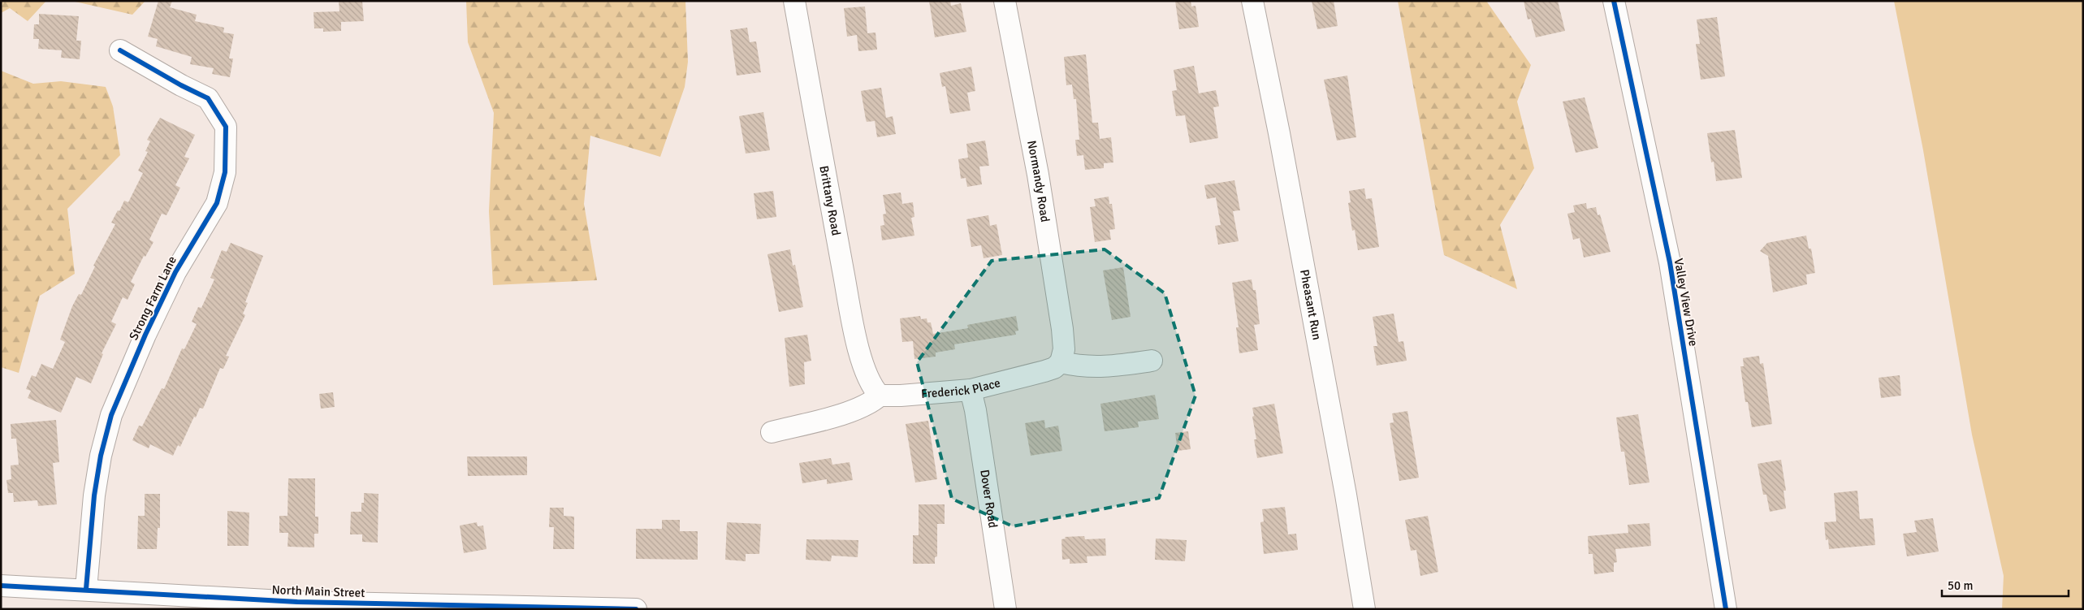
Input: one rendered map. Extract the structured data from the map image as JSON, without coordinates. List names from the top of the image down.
{
  "streets": {
    "street": [
      "Normandy Road",
      "Brittany Road",
      "Strong Farm Lane",
      "Valley View Drive",
      "Pheasant Run",
      "Frederick Place",
      "Dover Road",
      "North Main Street"
    ]
  },
  "crossings": [
    ["Normandy Road", "Frederick Place"],
    ["Brittany Road", "Frederick Place"],
    ["Strong Farm Lane", "North Main Street"],
    ["Frederick Place", "Dover Road"]
  ],
  "scale_bar": "50 m"
}
